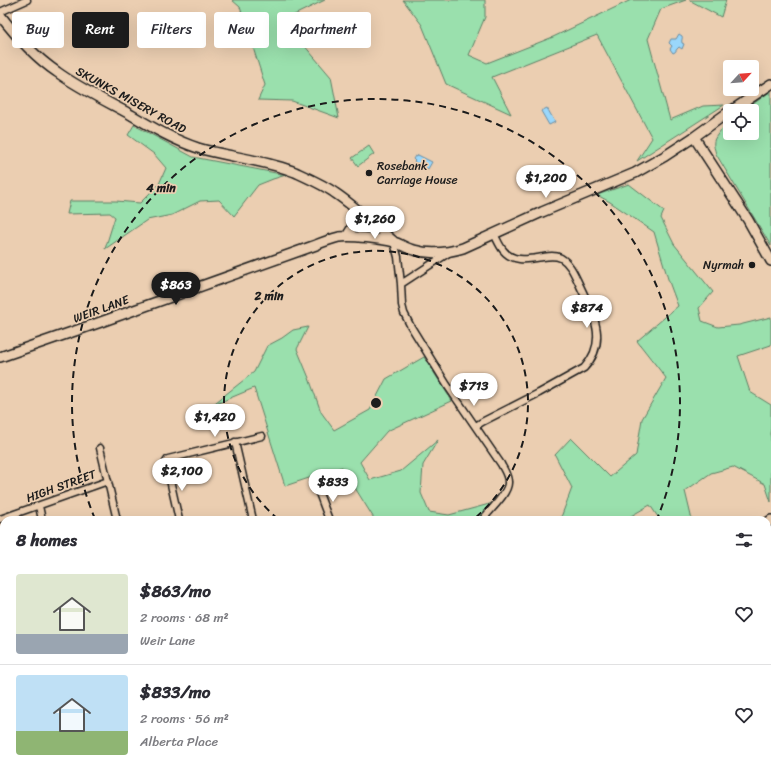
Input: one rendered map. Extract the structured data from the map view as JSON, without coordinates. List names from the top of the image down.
{
  "streets": {
    "main road": ["SKUNKS MISERY ROAD", "WEIR LANE"],
    "street": ["HIGH STREET"]
  },
  "crossings": [
    ["SKUNKS MISERY ROAD", "WEIR LANE"]
  ],
  "places": ["Rosebank Carriage House", "Nyrmah"],
  "north": "top right",
  "page": {
    "chip": [
      "Buy",
      "Rent",
      "Filters",
      "New",
      "Apartment"
    ],
    "price": [
      "$1,200",
      "$1,260",
      "$863",
      "$874",
      "$713",
      "$1,420",
      "$2,100",
      "$833"
    ],
    "heading": "8 homes",
    "list": [
      {
        "name": "$863/mo",
        "note": "2 rooms · 68 m² · Weir Lane"
      },
      {
        "name": "$833/mo",
        "note": "2 rooms · 56 m² · Alberta Place"
      }
    ]
  },
  "rings": ["4 min", "2 min"]
}
